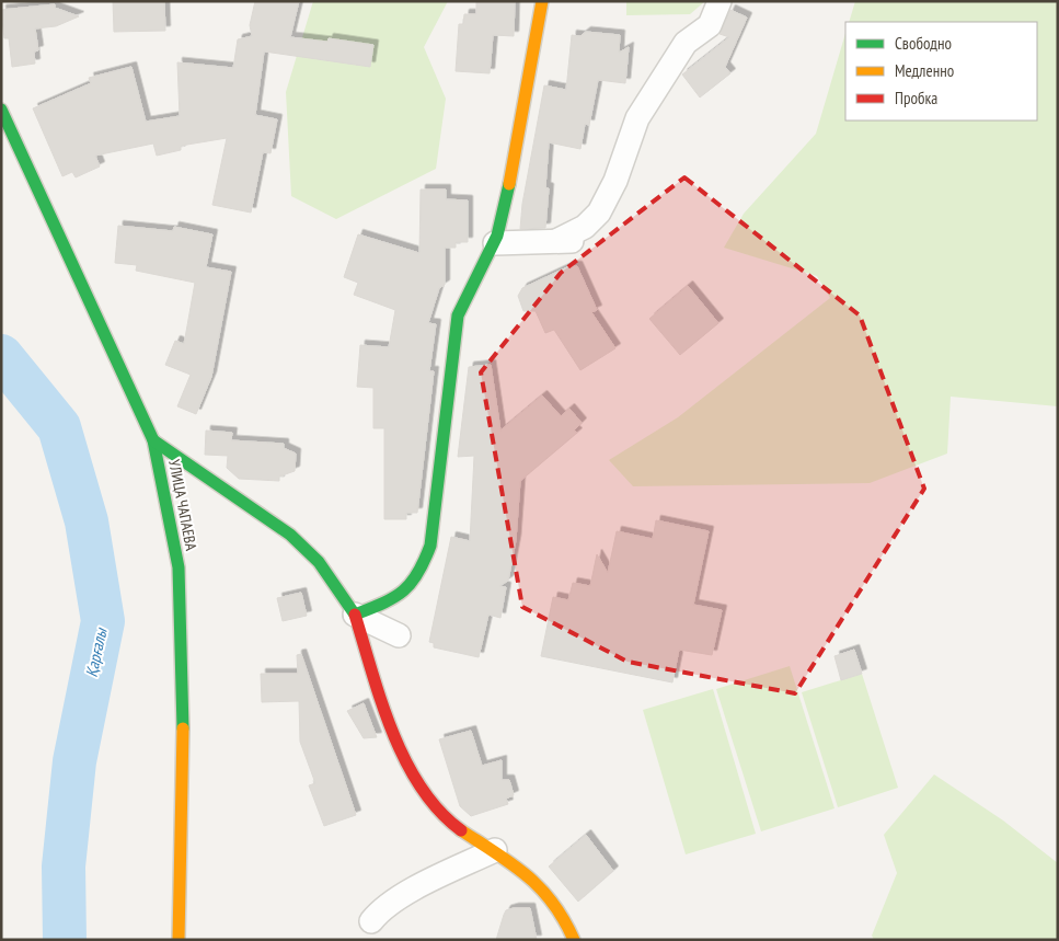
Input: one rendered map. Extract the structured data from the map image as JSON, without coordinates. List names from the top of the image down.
{
  "streets": {
    "street": ["УЛИЦА ЧАПАЕВА"]
  },
  "water": ["Қарғалы"],
  "legend": ["Свободно", "Медленно", "Пробка"]
}
